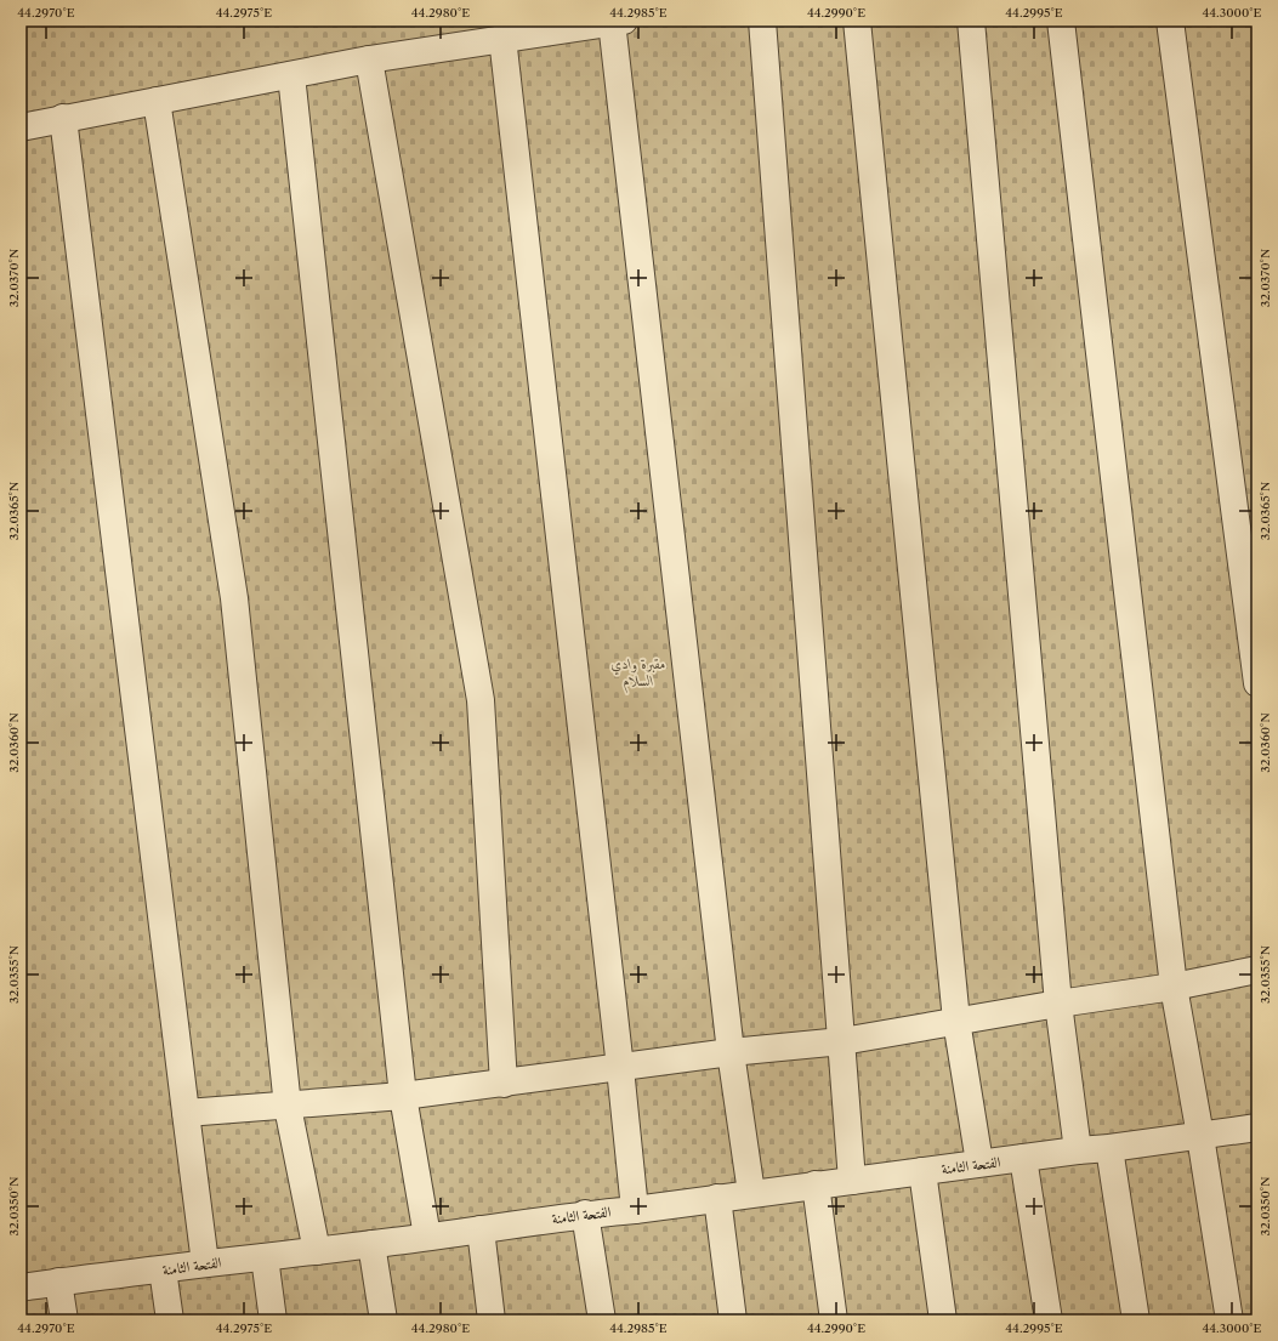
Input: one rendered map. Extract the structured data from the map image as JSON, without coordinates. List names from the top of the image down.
{
  "streets": {
    "lane": ["الفتحة الثامنة"]
  },
  "parks": ["مقبرة وادي السلام"],
  "coordinates": [
    "44.2970°E",
    "44.2975°E",
    "44.2980°E",
    "44.2985°E",
    "44.2990°E",
    "44.2995°E",
    "44.3000°E",
    "32.0370°N",
    "32.0365°N",
    "32.0360°N",
    "32.0355°N",
    "32.0350°N"
  ]
}
